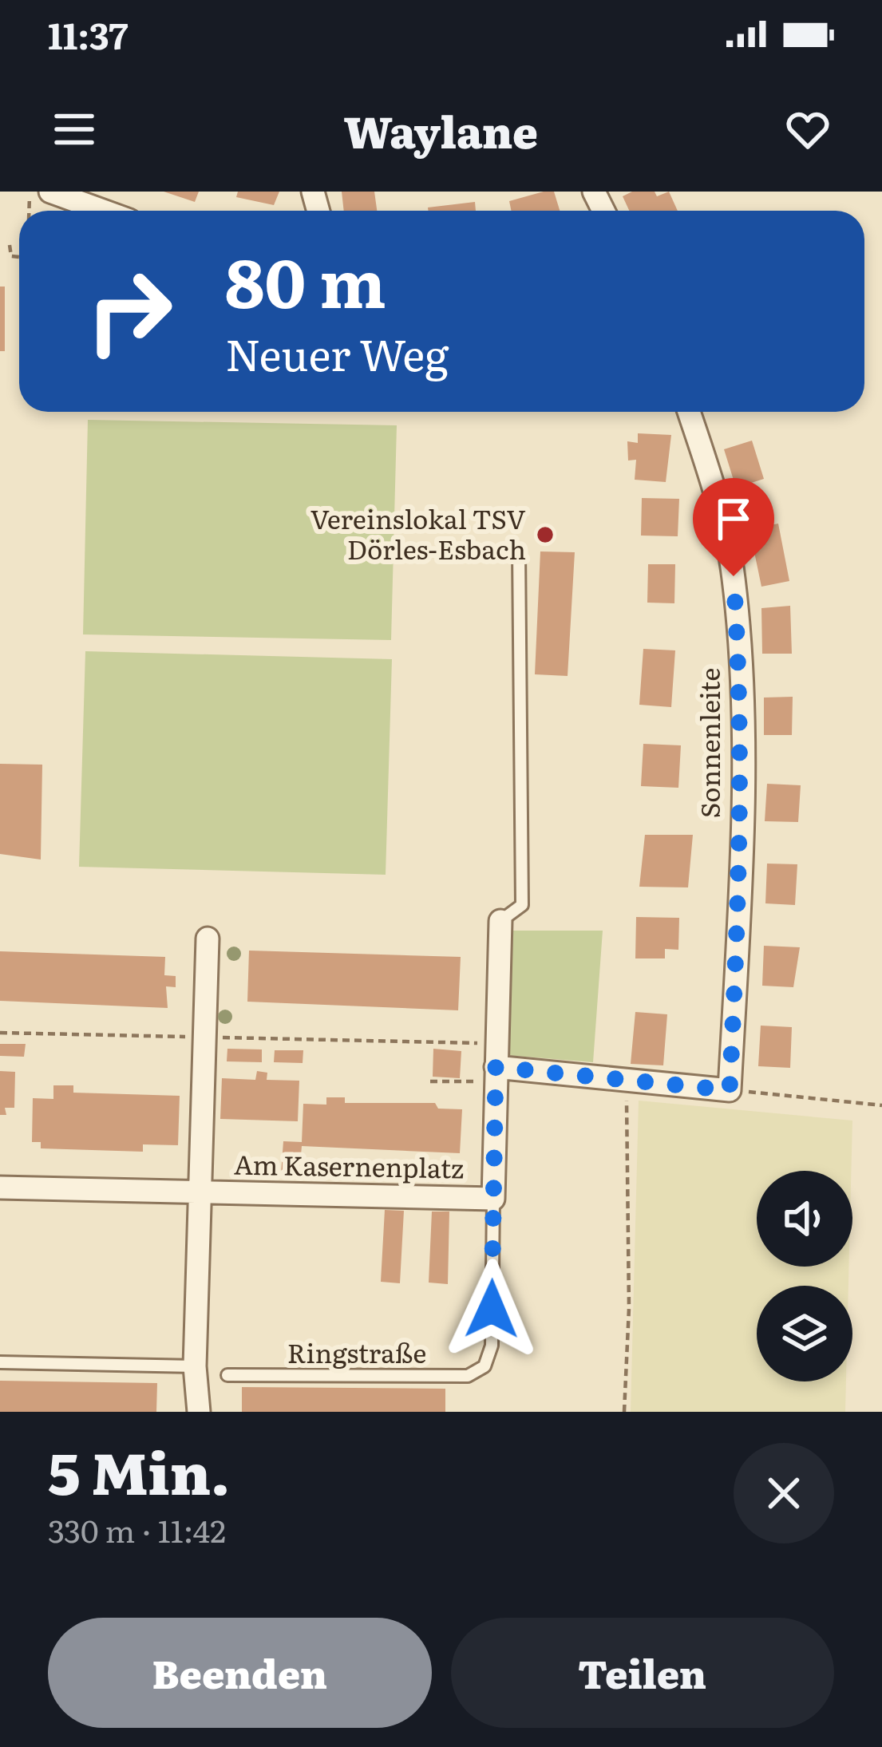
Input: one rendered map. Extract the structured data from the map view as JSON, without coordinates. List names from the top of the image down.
{
  "streets": {
    "street": ["Sonnenleite", "Am Kasernenplatz"],
    "lane": ["Ringstraße"]
  },
  "crossings": [
    ["Am Kasernenplatz", "Ringstraße"]
  ],
  "places": ["Vereinslokal TSV Dörles-Esbach"],
  "page": {
    "status": "11:37",
    "header": "Waylane",
    "turn": ["80 m", "Neuer Weg"],
    "heading": ["5 Min.", "330 m · 11:42"],
    "buttons": ["Beenden", "Teilen"]
  }
}
